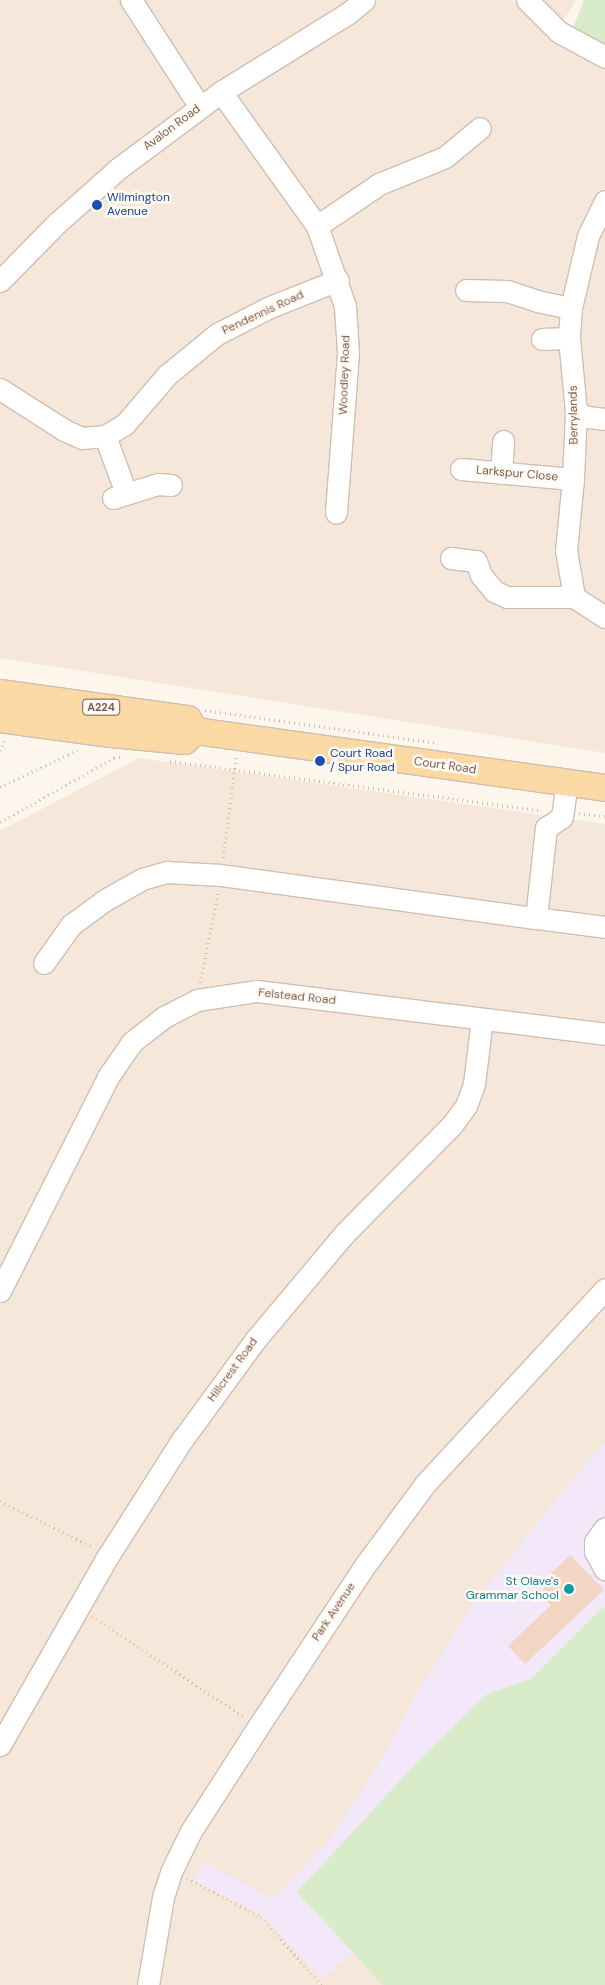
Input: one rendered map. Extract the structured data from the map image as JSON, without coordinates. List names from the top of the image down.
{
  "streets": {
    "main road": ["A224", "Court Road"],
    "street": [
      "Avalon Road",
      "Pendennis Road",
      "Woodley Road",
      "Berrylands",
      "Larkspur Close",
      "Felstead Road",
      "Hillcrest Road",
      "Park Avenue"
    ]
  },
  "crossings": [
    ["Avalon Road", "Woodley Road"],
    ["Pendennis Road", "Woodley Road"],
    ["Berrylands", "Larkspur Close"],
    ["A224", "Court Road"],
    ["Felstead Road", "Hillcrest Road"]
  ],
  "places": ["Wilmington Avenue", "Court Road / Spur Road", "St Olave's Grammar School"]
}
